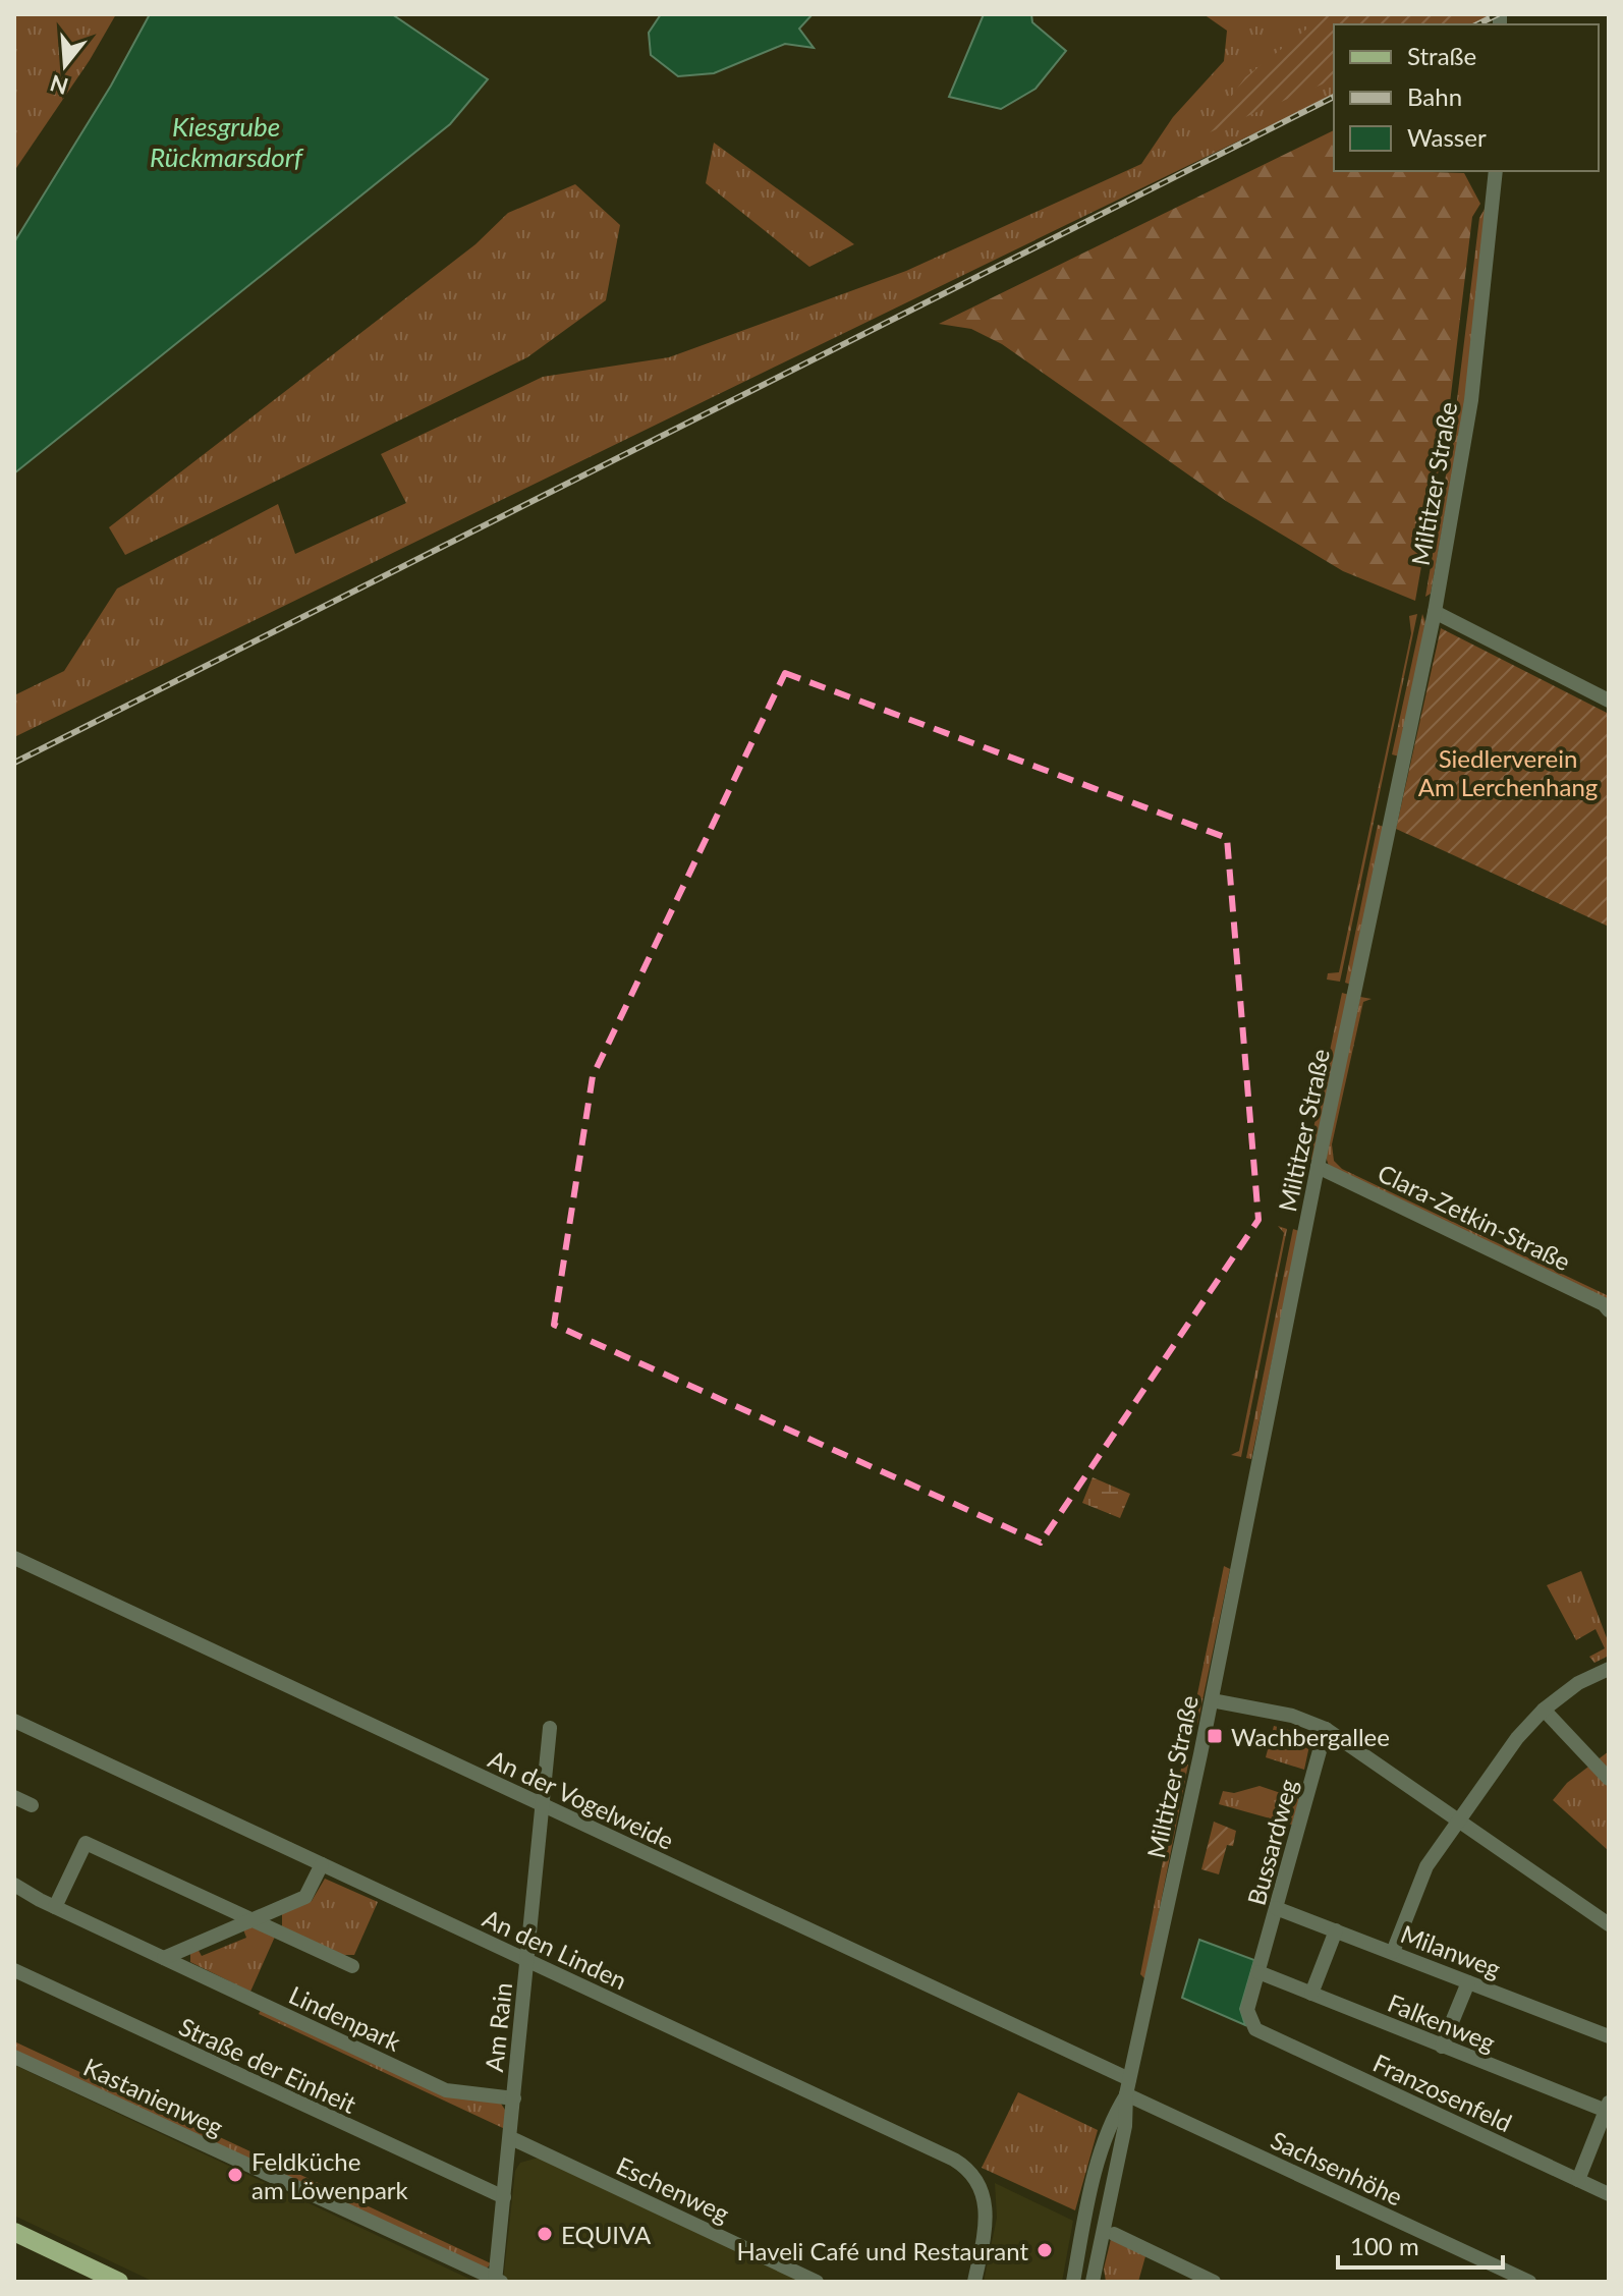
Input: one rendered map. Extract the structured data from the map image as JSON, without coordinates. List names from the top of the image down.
{
  "streets": {
    "street": [
      "Miltitzer Straße",
      "Clara-Zetkin-Straße",
      "An der Vogelweide",
      "Bussardweg",
      "An den Linden",
      "Milanweg",
      "Lindenpark",
      "Falkenweg",
      "Am Rain",
      "Straße der Einheit",
      "Franzosenfeld",
      "Kastanienweg",
      "Sachsenhöhe",
      "Eschenweg"
    ]
  },
  "crossings": [
    ["Miltitzer Straße", "Clara-Zetkin-Straße"],
    ["Miltitzer Straße", "An der Vogelweide"],
    ["Miltitzer Straße", "Sachsenhöhe"],
    ["An der Vogelweide", "Am Rain"],
    ["An der Vogelweide", "Sachsenhöhe"],
    ["Bussardweg", "Milanweg"],
    ["Bussardweg", "Falkenweg"],
    ["Bussardweg", "Franzosenfeld"],
    ["An den Linden", "Am Rain"],
    ["Lindenpark", "Am Rain"],
    ["Am Rain", "Straße der Einheit"],
    ["Am Rain", "Kastanienweg"],
    ["Am Rain", "Eschenweg"]
  ],
  "water": ["Kiesgrube Rückmarsdorf"],
  "parks": ["Siedlerverein Am Lerchenhang"],
  "places": {
    "transit": ["Wachbergallee"],
    "other": ["Feldküche am Löwenpark", "EQUIVA", "Haveli Café und Restaurant"]
  },
  "legend": ["Straße", "Bahn", "Wasser"],
  "scale_bar": "100 m",
  "north": "bottom"
}
